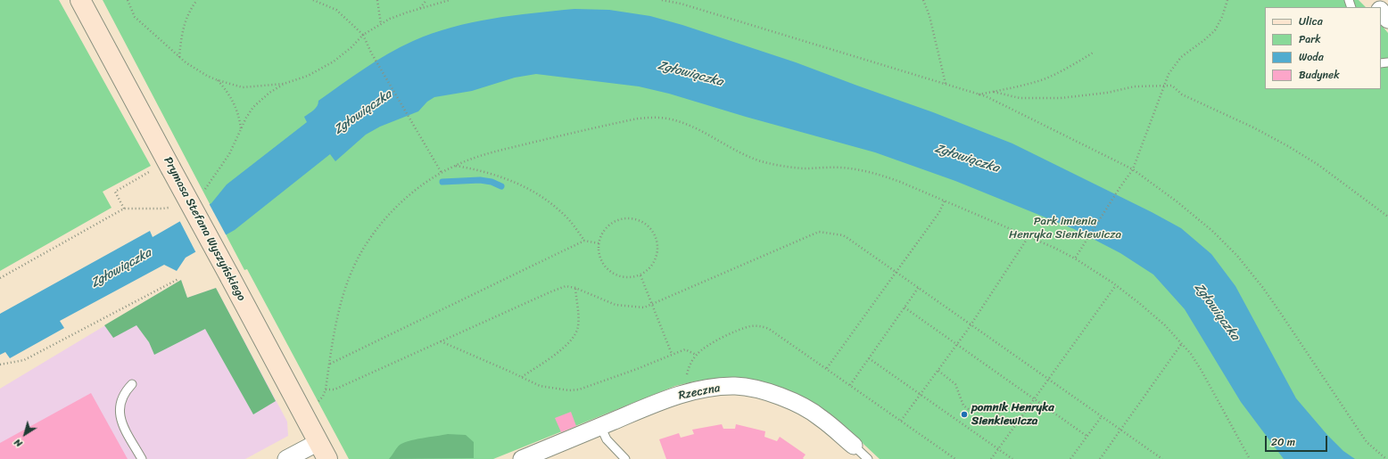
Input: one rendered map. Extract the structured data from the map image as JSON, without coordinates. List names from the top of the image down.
{
  "streets": {
    "main road": ["Prymasa Stefana Wyszyńskiego"],
    "street": ["Rzeczna"]
  },
  "water": ["Zgłowiączka"],
  "parks": ["Park imienia Henryka Sienkiewicza"],
  "places": ["pomnik Henryka Sienkiewicza"],
  "legend": [
    "Ulica",
    "Park",
    "Woda",
    "Budynek"
  ],
  "scale_bar": "20 m",
  "north": "bottom left"
}
